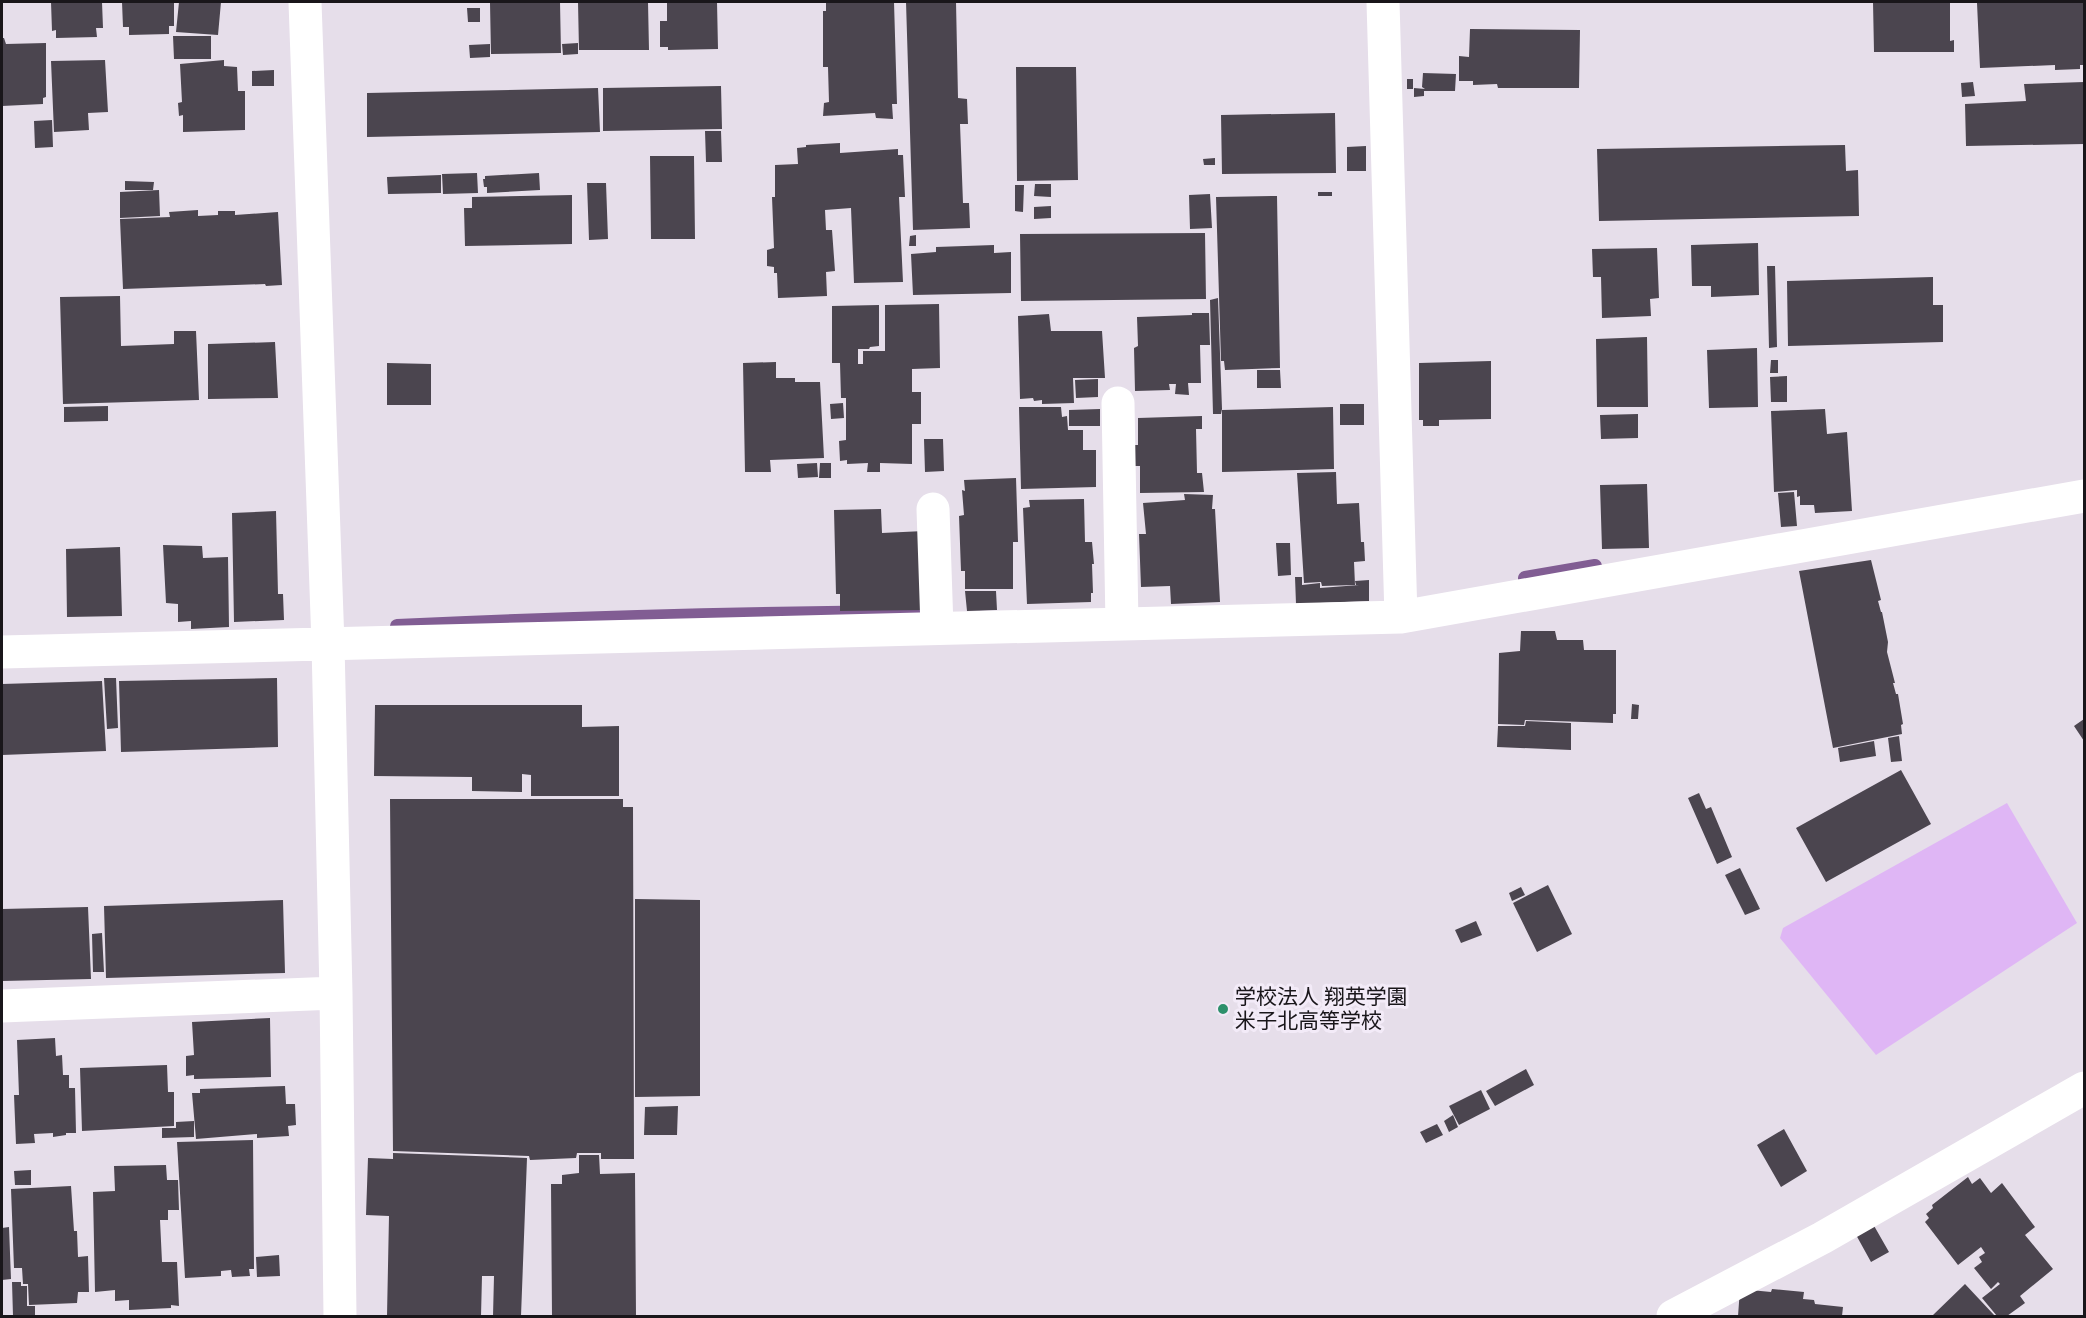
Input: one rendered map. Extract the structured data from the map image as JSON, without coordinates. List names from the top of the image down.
{
  "places": ["学校法人 翔英学園 米子北高等学校"]
}
